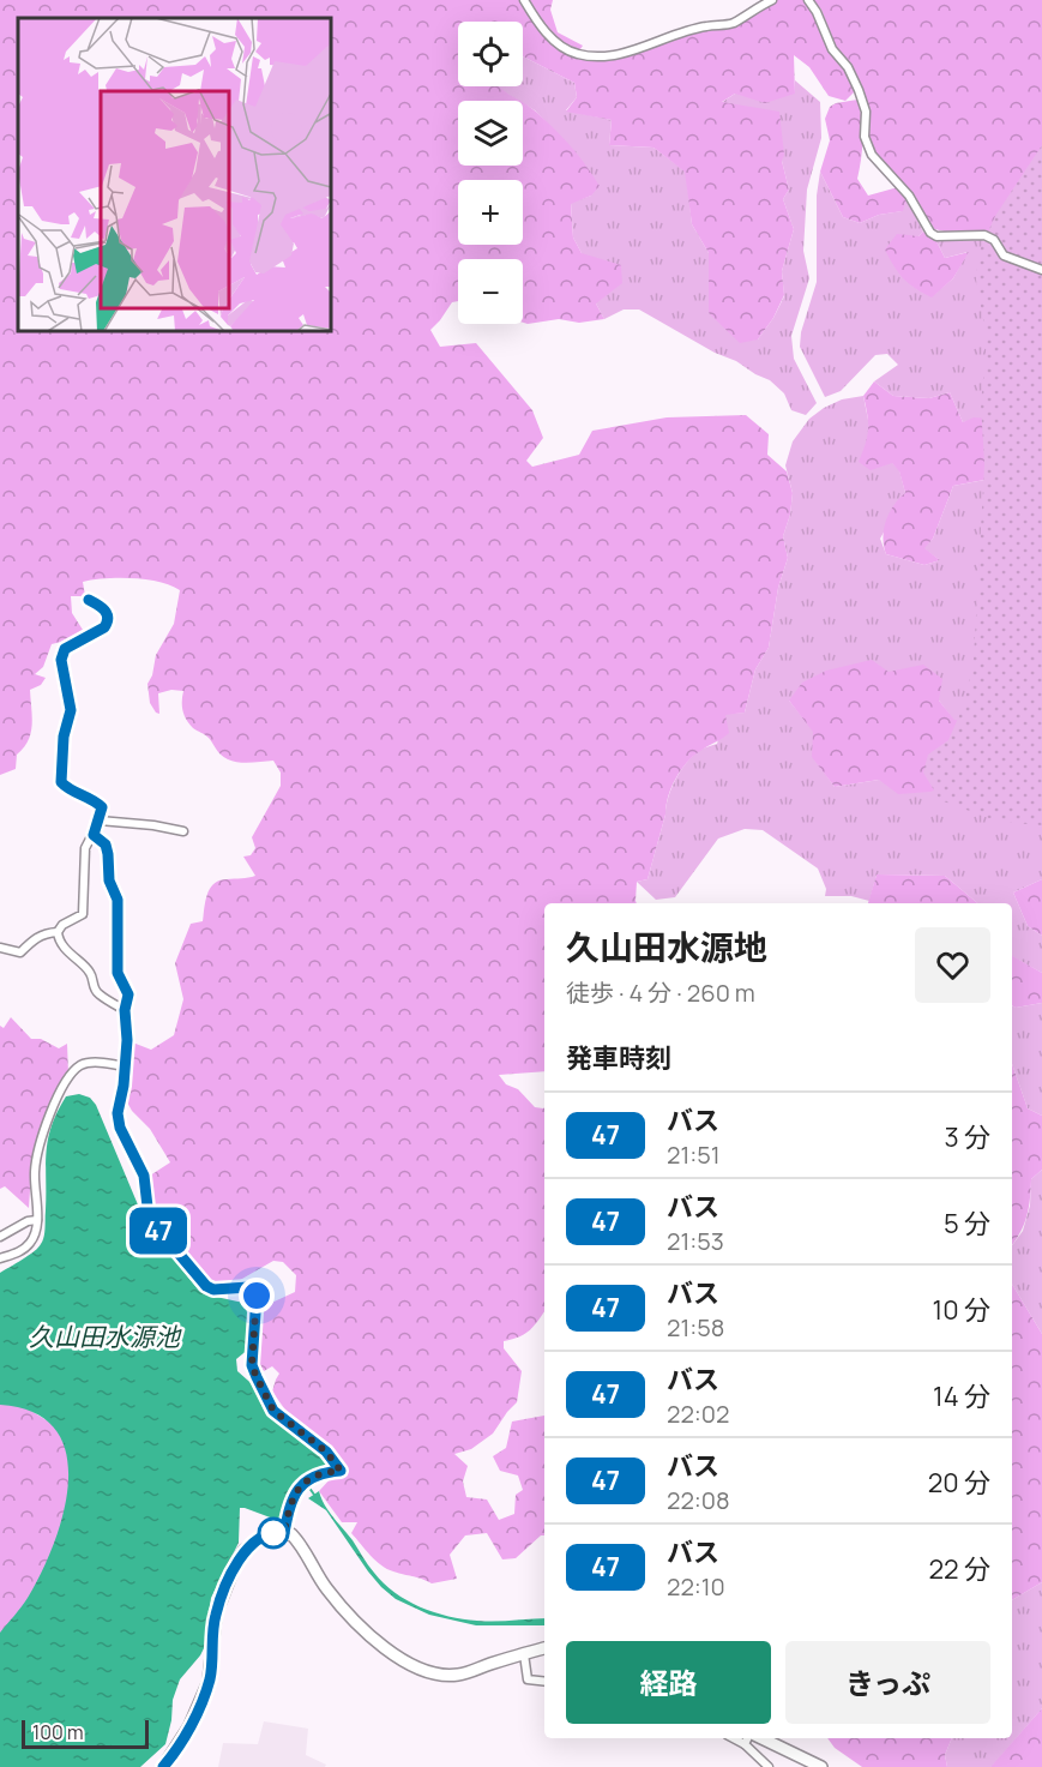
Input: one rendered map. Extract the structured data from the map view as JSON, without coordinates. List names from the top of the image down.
{
  "water": ["久山田水源池"],
  "lines": ["bus line 47"],
  "scale_bar": "100 m",
  "page": {
    "on_map": "47",
    "map_buttons": ["+", "−"],
    "heading": [
      ["久山田水源地", "徒歩 · 4 分 · 260 m"],
      "発車時刻"
    ],
    "list": [
      {
        "mark": "47",
        "name": "バス",
        "note": "21:51",
        "value": "3 分"
      },
      {
        "mark": "47",
        "name": "バス",
        "note": "21:53",
        "value": "5 分"
      },
      {
        "mark": "47",
        "name": "バス",
        "note": "21:58",
        "value": "10 分"
      },
      {
        "mark": "47",
        "name": "バス",
        "note": "22:02",
        "value": "14 分"
      },
      {
        "mark": "47",
        "name": "バス",
        "note": "22:08",
        "value": "20 分"
      },
      {
        "mark": "47",
        "name": "バス",
        "note": "22:10",
        "value": "22 分"
      }
    ],
    "buttons": ["経路", "きっぷ"],
    "scale": "100 m"
  }
}
